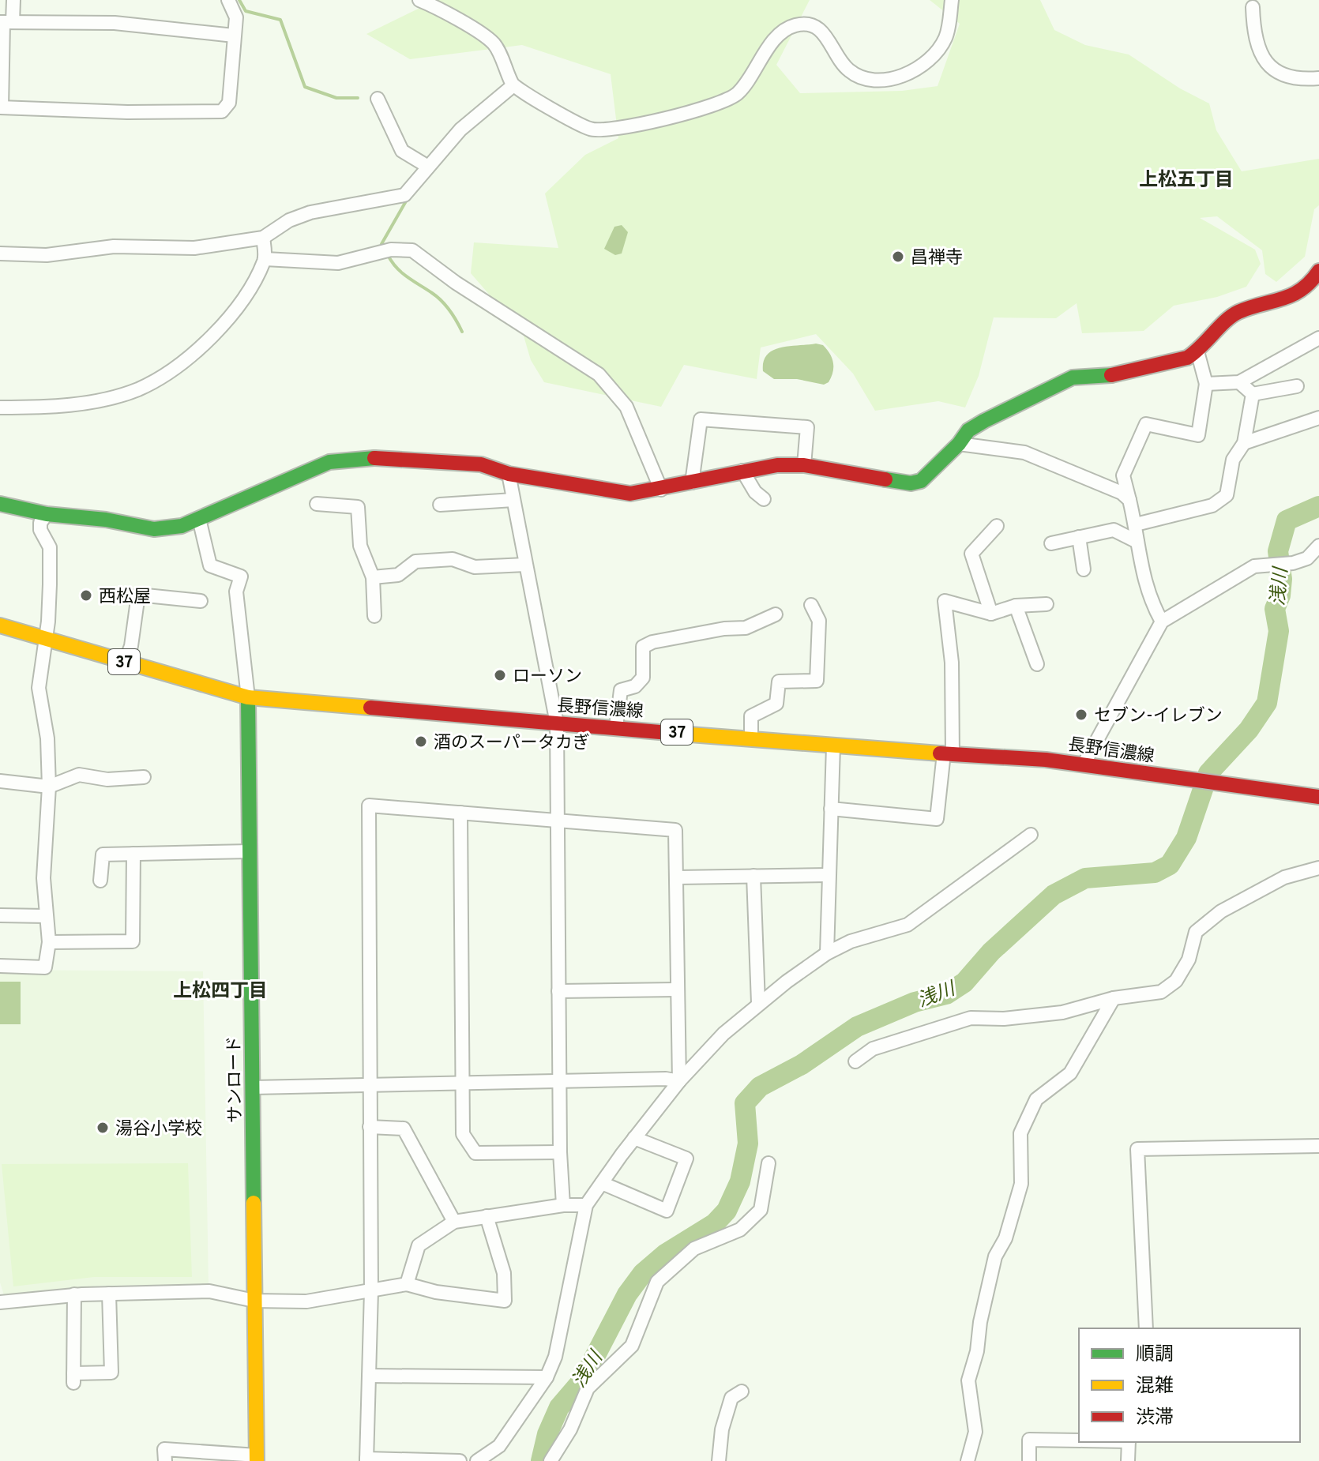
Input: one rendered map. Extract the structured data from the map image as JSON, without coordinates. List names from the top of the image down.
{
  "streets": {
    "street": ["37", "長野信濃線", "サンロード"]
  },
  "crossings": [
    ["長野信濃線", "サンロード"]
  ],
  "districts": ["上松五丁目", "上松四丁目"],
  "water": ["浅川"],
  "places": [
    "昌禅寺",
    "西松屋",
    "ローソン",
    "セブン-イレブン",
    "酒のスーパータカぎ",
    "湯谷小学校"
  ],
  "legend": ["順調", "混雑", "渋滞"]
}
